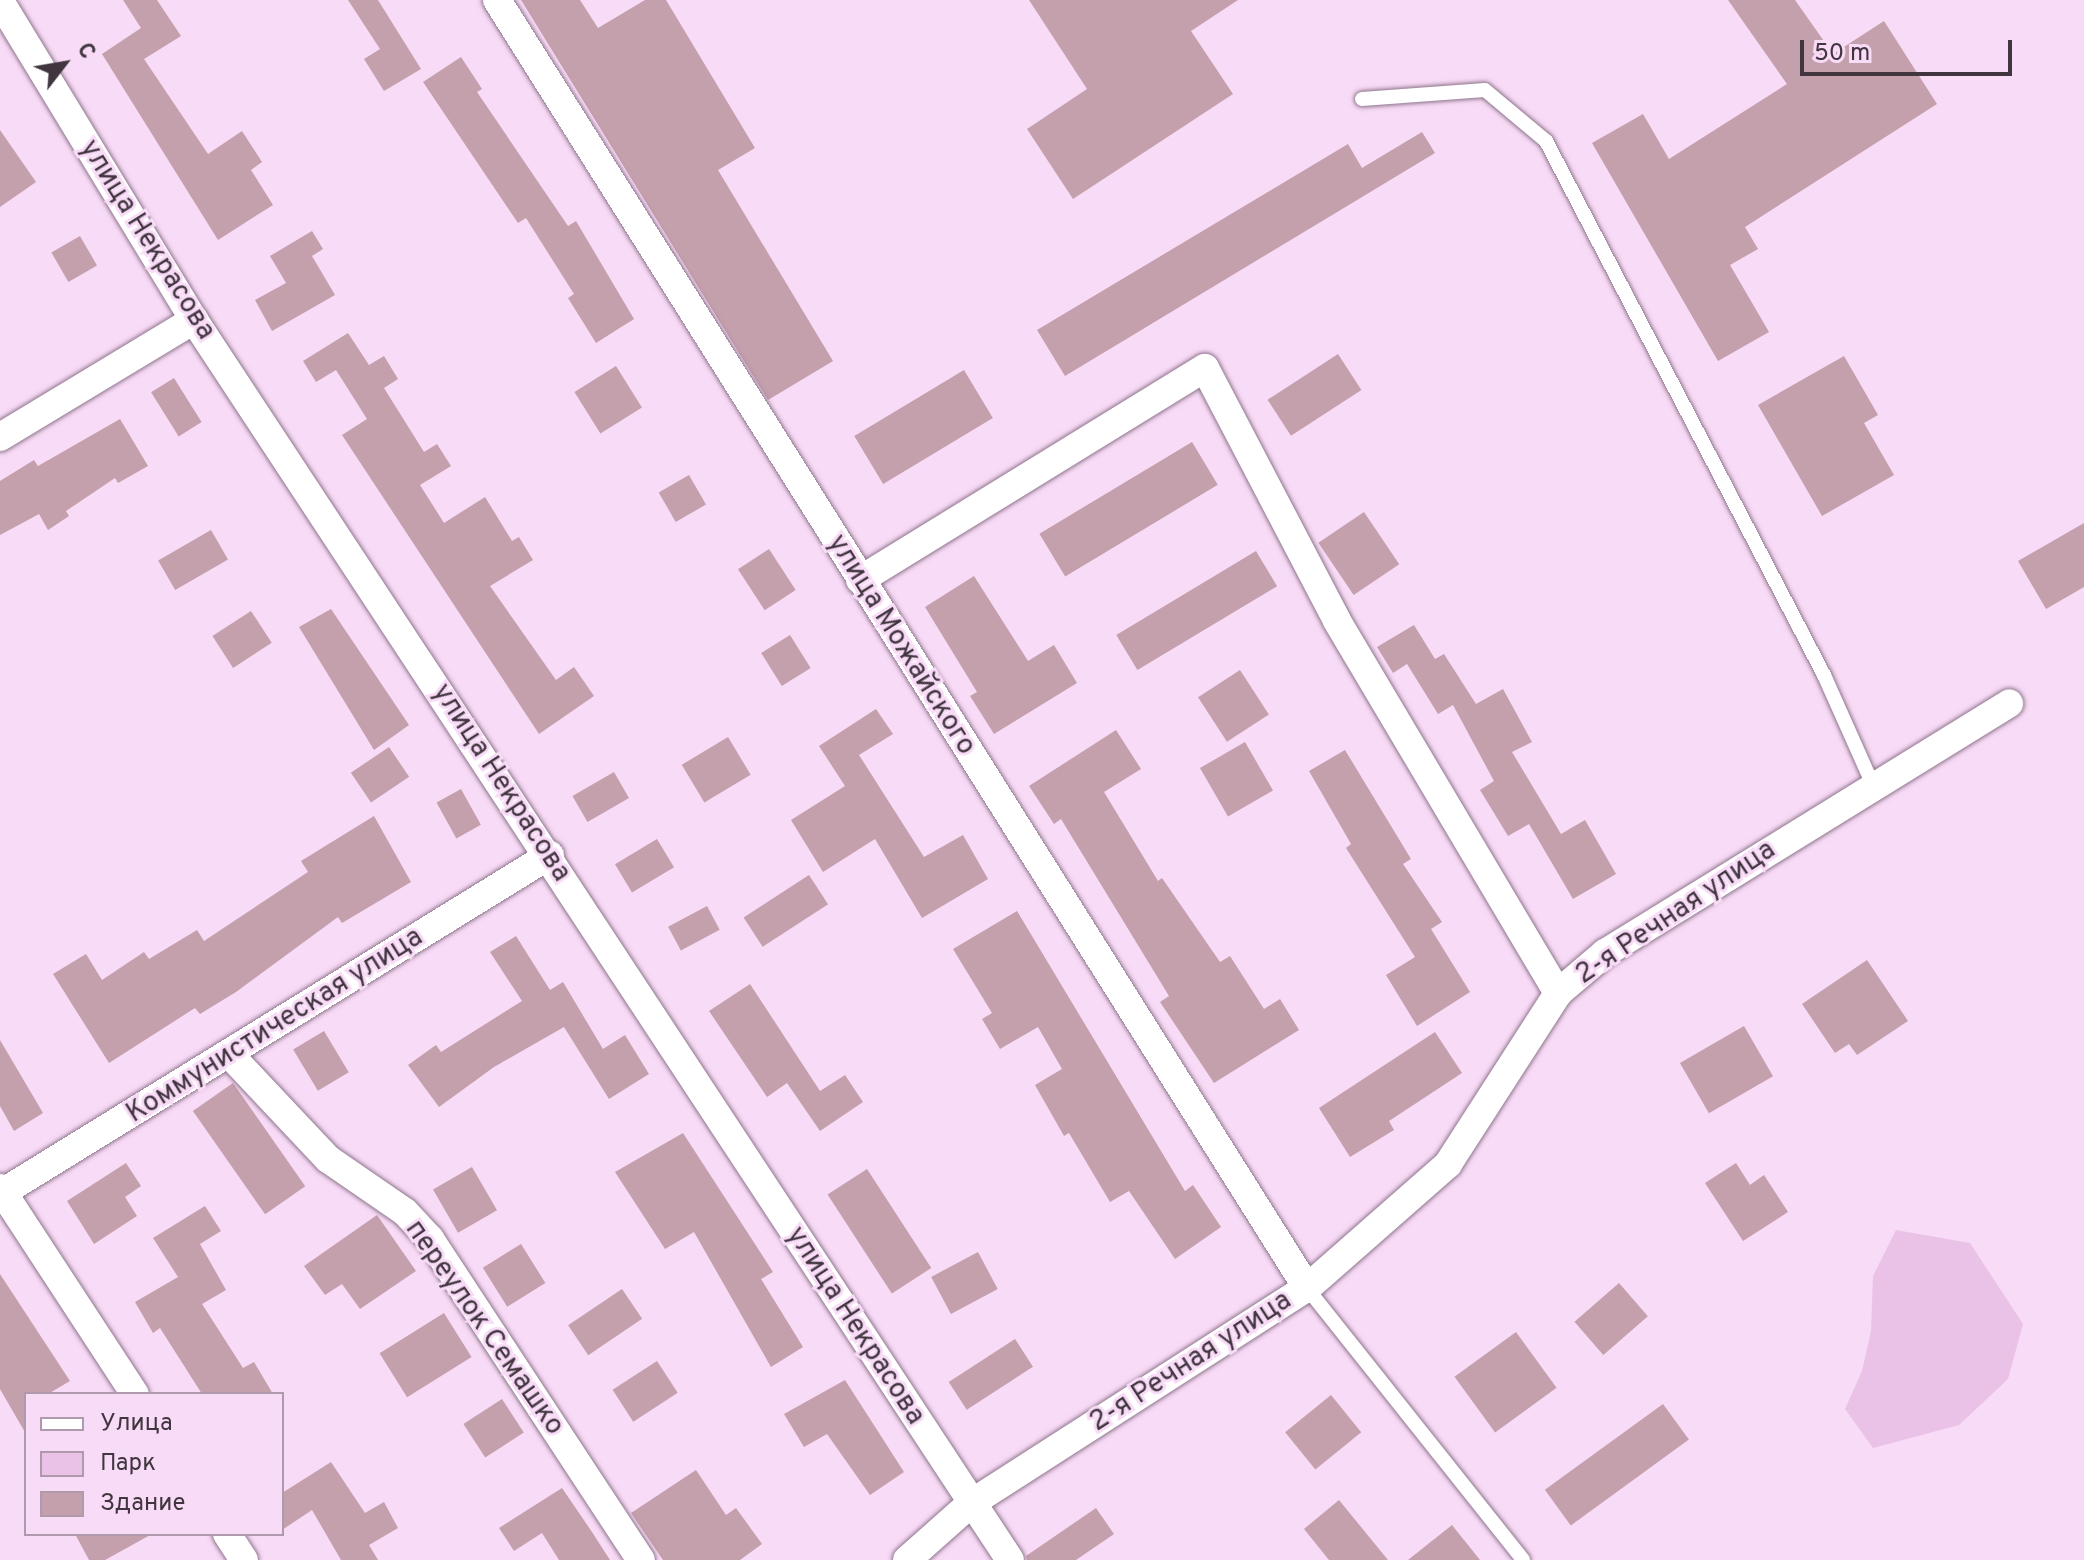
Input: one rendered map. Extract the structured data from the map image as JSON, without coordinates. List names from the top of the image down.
{
  "streets": {
    "street": [
      "улица Некрасова",
      "улица Можайского",
      "2-я Речная улица",
      "Коммунистическая улица",
      "переулок Семашко"
    ]
  },
  "crossings": [
    ["улица Некрасова", "2-я Речная улица"],
    ["улица Некрасова", "Коммунистическая улица"],
    ["улица Можайского", "2-я Речная улица"],
    ["Коммунистическая улица", "переулок Семашко"]
  ],
  "legend": ["Улица", "Парк", "Здание"],
  "scale_bar": "50 m",
  "north": "top right"
}
